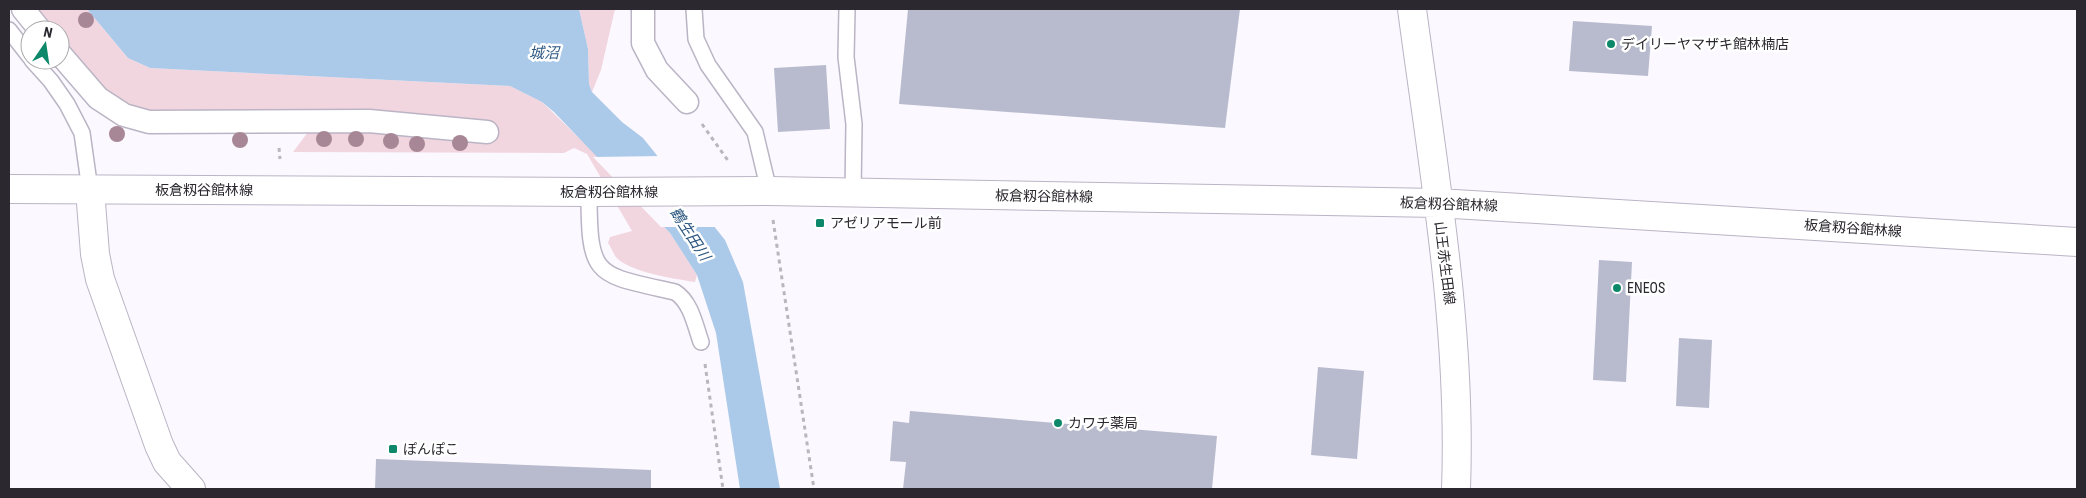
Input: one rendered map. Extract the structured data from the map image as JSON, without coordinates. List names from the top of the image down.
{
  "streets": {
    "main road": ["板倉籾谷館林線", "山王赤生田線"]
  },
  "crossings": [
    ["板倉籾谷館林線", "山王赤生田線"]
  ],
  "water": ["城沼", "鶴生田川"],
  "places": {
    "other": ["デイリーヤマザキ館林楠店", "ENEOS", "カワチ薬局"],
    "transit": ["アゼリアモール前", "ぽんぽこ"]
  },
  "north": "top"
}
